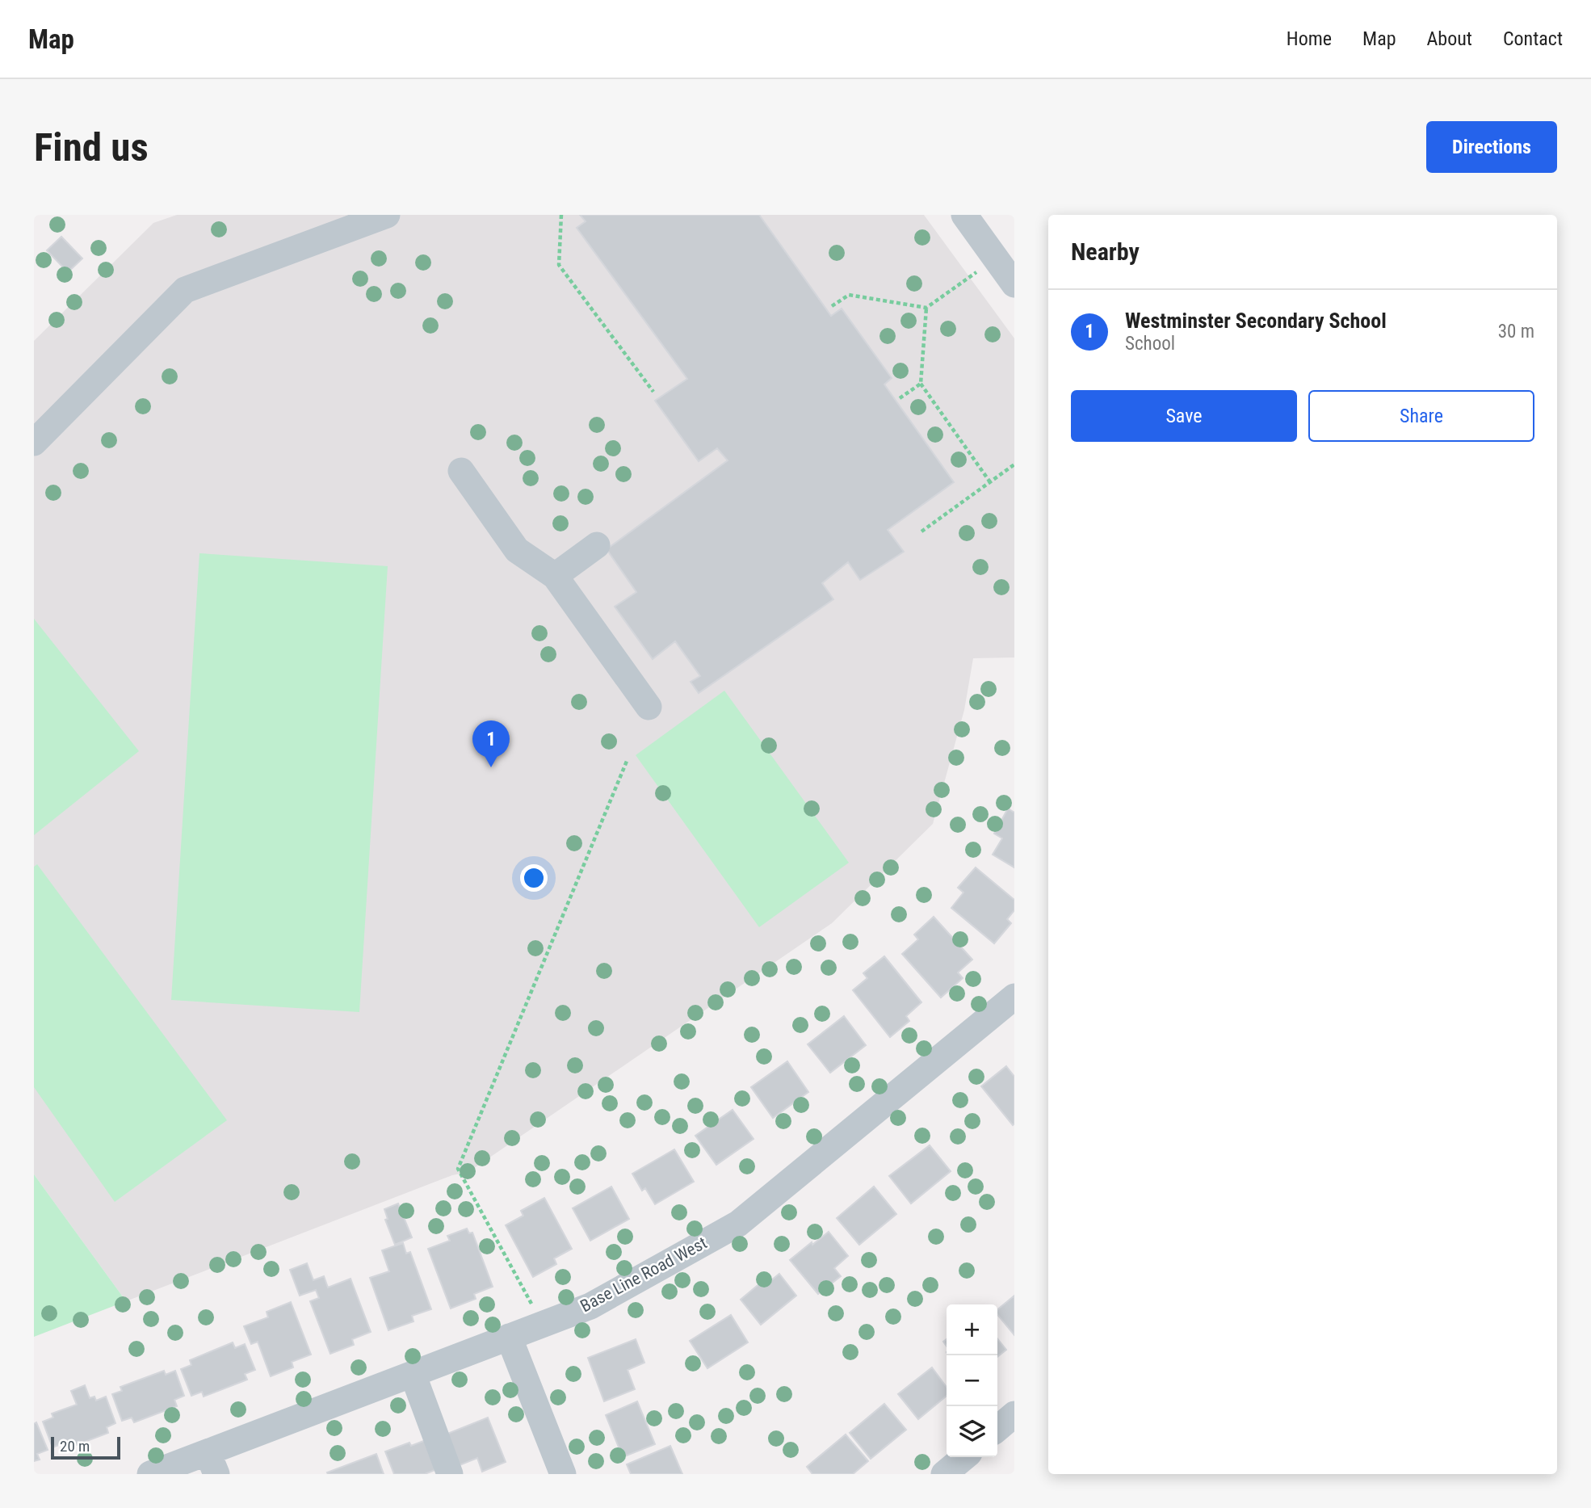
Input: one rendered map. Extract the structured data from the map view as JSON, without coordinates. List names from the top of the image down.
{
  "streets": {
    "street": ["Base Line Road West"]
  },
  "scale_bar": "20 m",
  "page": {
    "header": "Map",
    "nav": [
      "Home",
      "Map",
      "About",
      "Contact"
    ],
    "buttons": [
      "Directions",
      ["Save", "Share"]
    ],
    "title": "Find us",
    "heading": "Nearby",
    "list": [
      {
        "mark": "1",
        "name": "Westminster Secondary School",
        "note": "School",
        "value": "30 m"
      }
    ],
    "pins": "1",
    "map_buttons": ["+", "−"],
    "scale": "20 m"
  }
}
